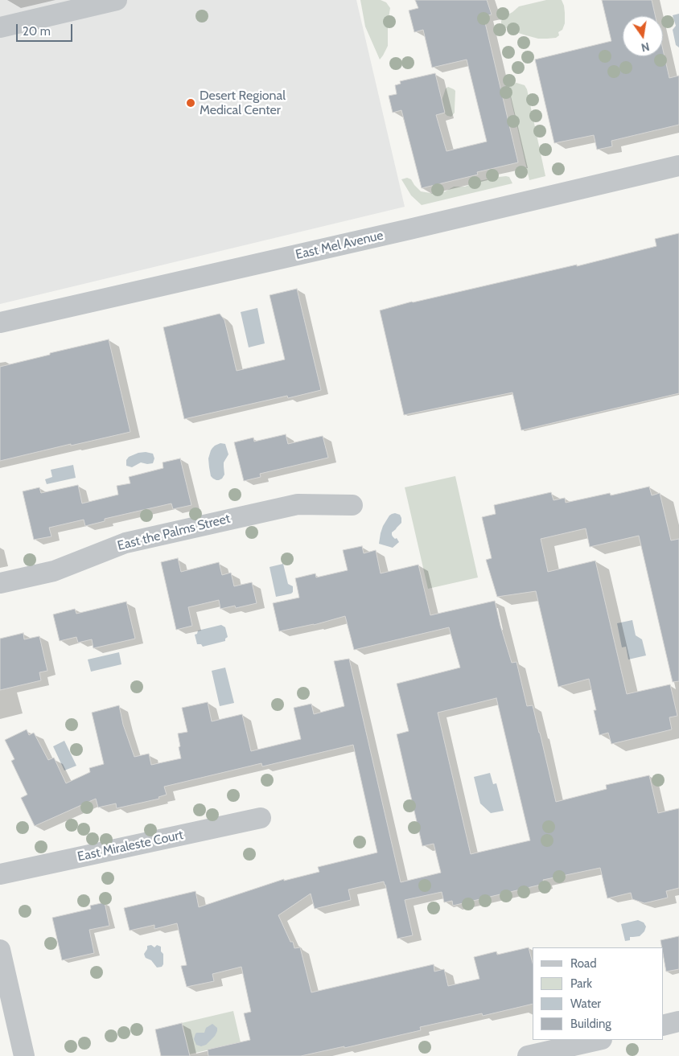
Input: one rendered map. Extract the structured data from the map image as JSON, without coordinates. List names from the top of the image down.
{
  "streets": {
    "street": ["East Mel Avenue", "East the Palms Street", "East Miraleste Court"]
  },
  "places": ["Desert Regional Medical Center"],
  "legend": [
    "Road",
    "Park",
    "Water",
    "Building"
  ],
  "scale_bar": "20 m",
  "north": "bottom"
}
